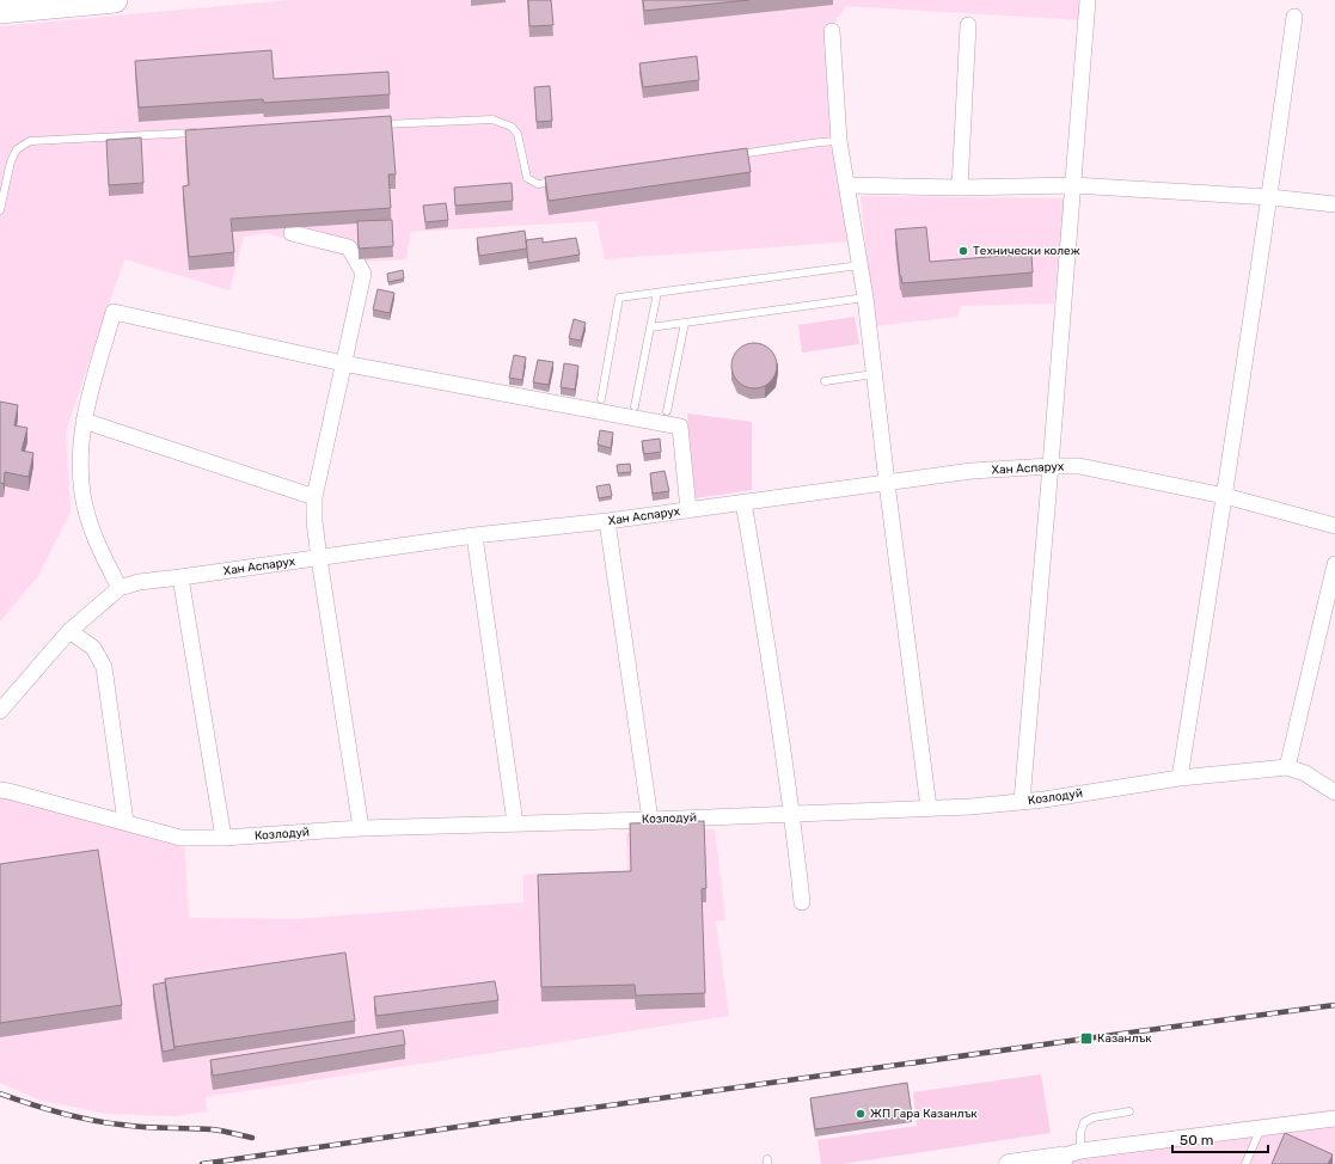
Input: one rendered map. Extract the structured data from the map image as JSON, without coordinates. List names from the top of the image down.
{
  "streets": {
    "street": ["Хан Аспарух", "Козлодуй"]
  },
  "places": {
    "other": ["Технически колеж", "ЖП Гара Казанлък"],
    "transit": ["Казанлък"]
  },
  "scale_bar": "50 m"
}
